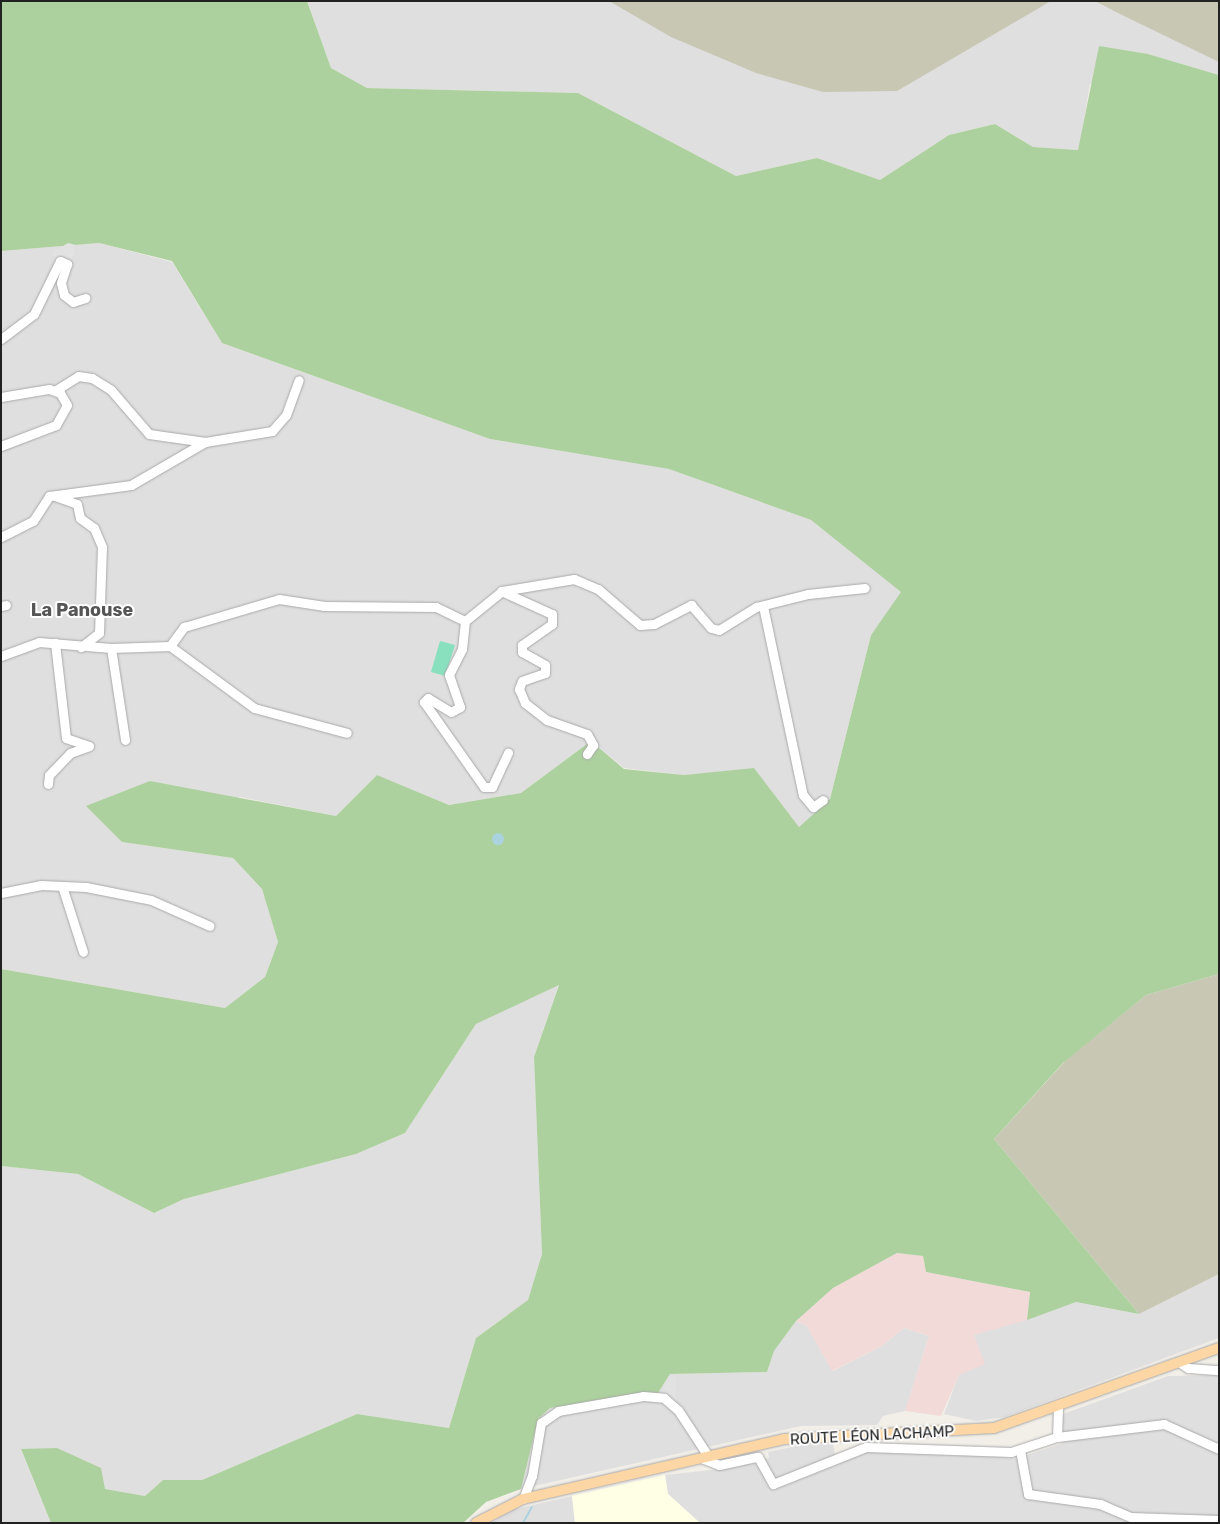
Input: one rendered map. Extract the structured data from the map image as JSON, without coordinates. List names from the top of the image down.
{
  "streets": {
    "main road": ["ROUTE LÉON LACHAMP"]
  },
  "districts": ["La Panouse"]
}
